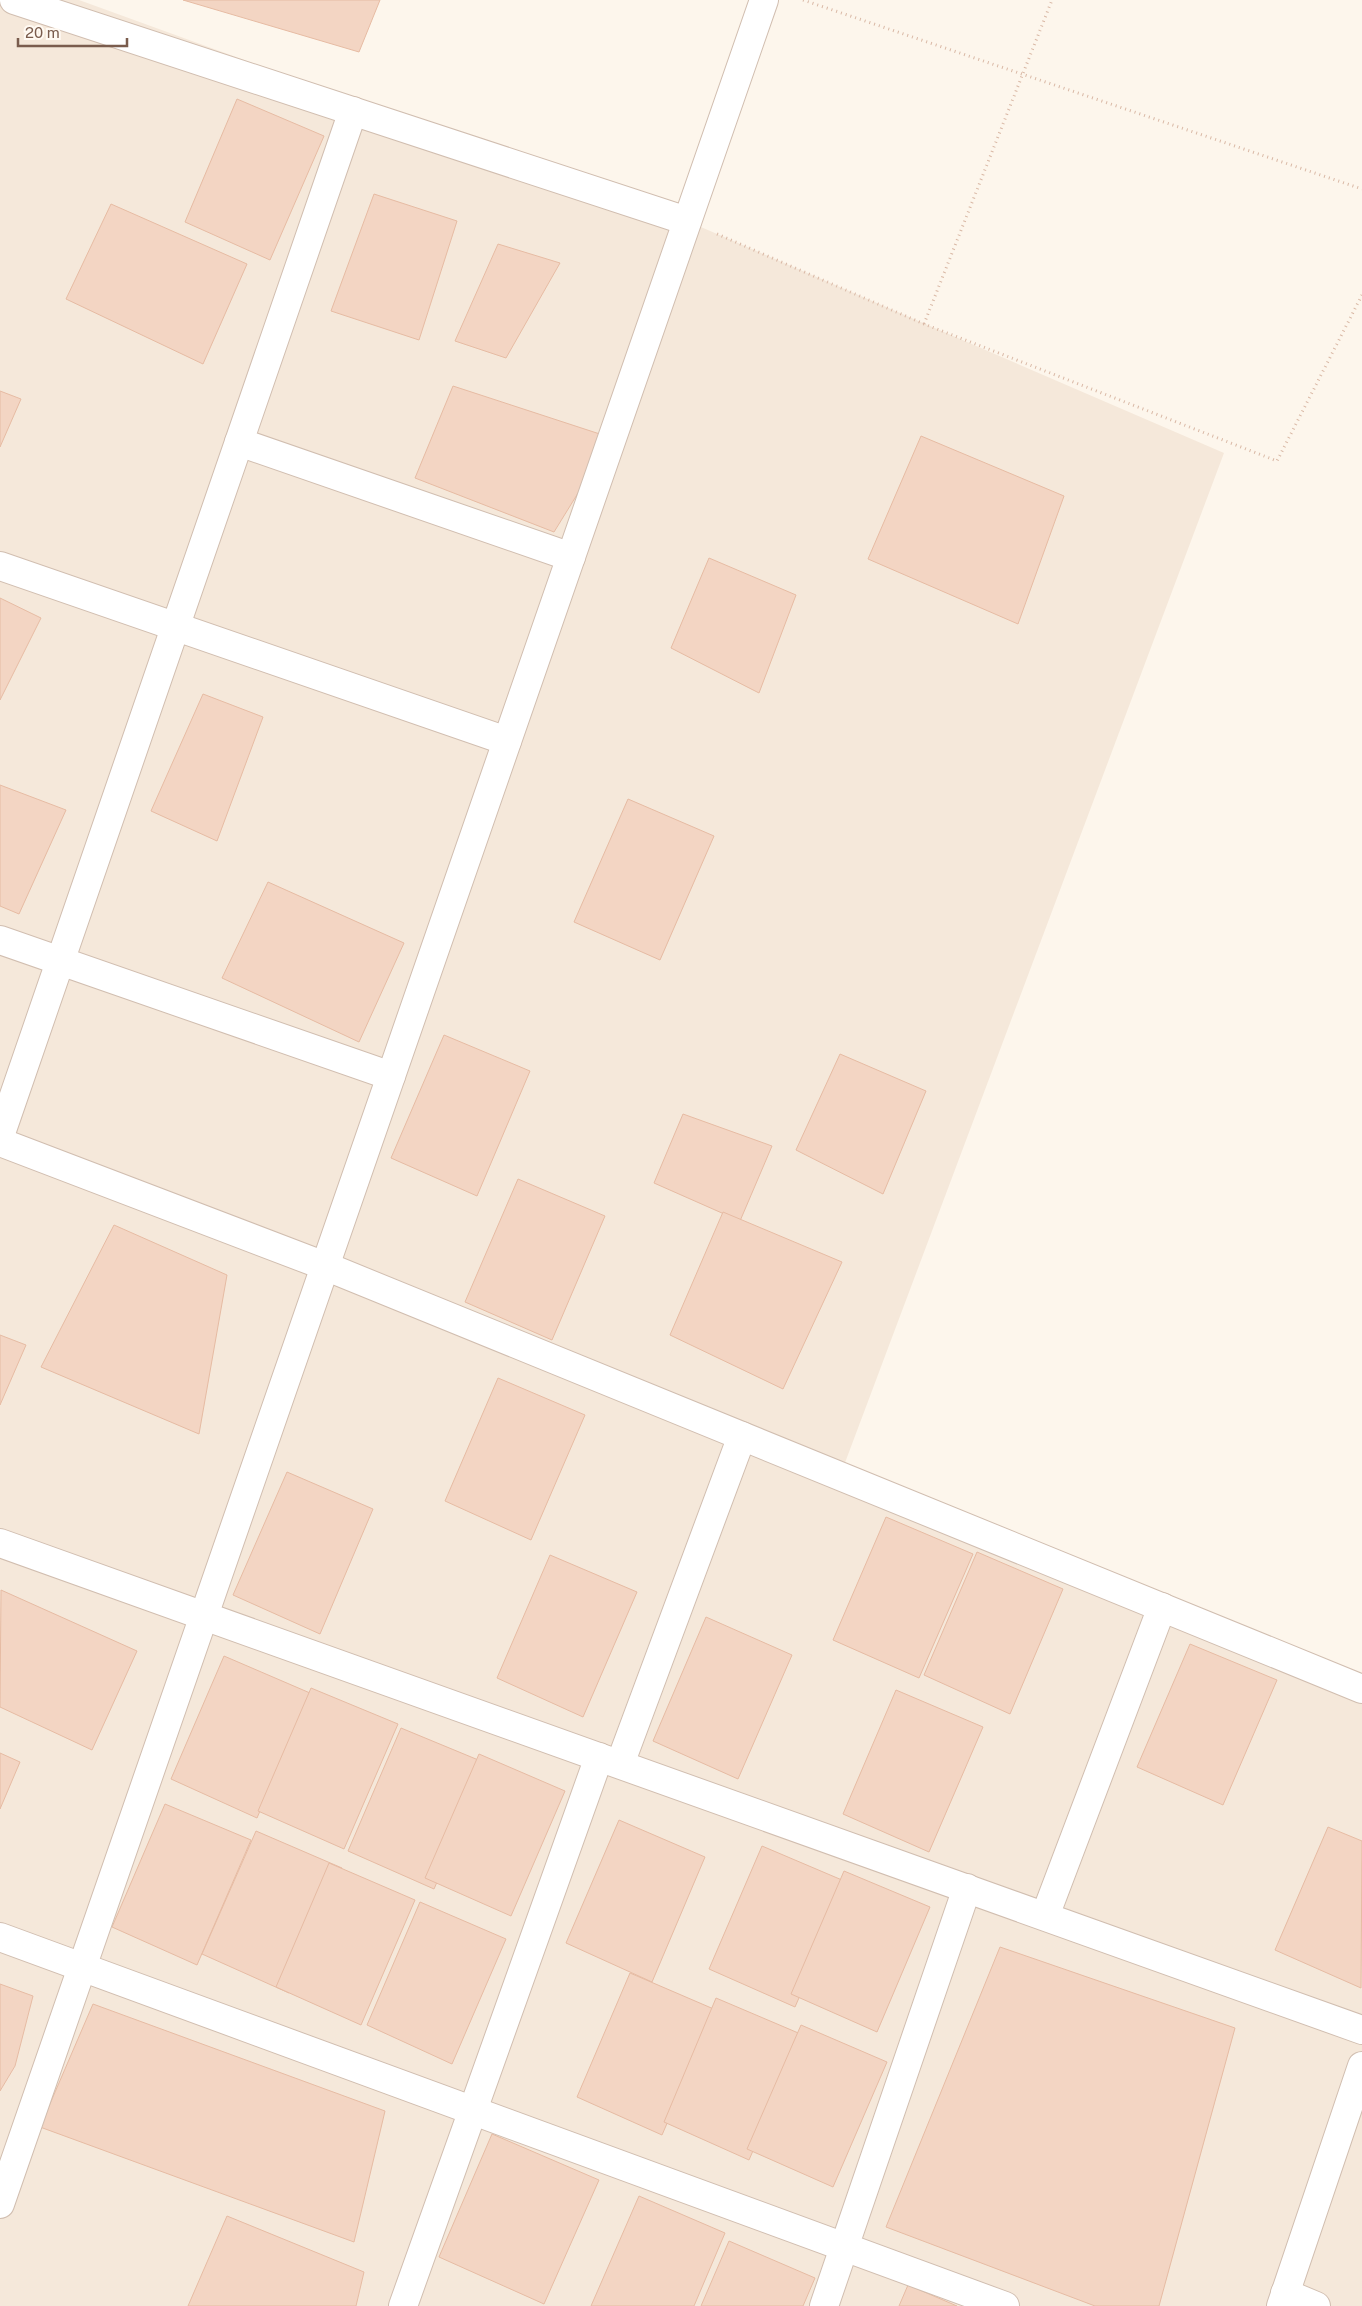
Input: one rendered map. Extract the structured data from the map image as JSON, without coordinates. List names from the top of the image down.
{
  "scale_bar": "20 m"
}
